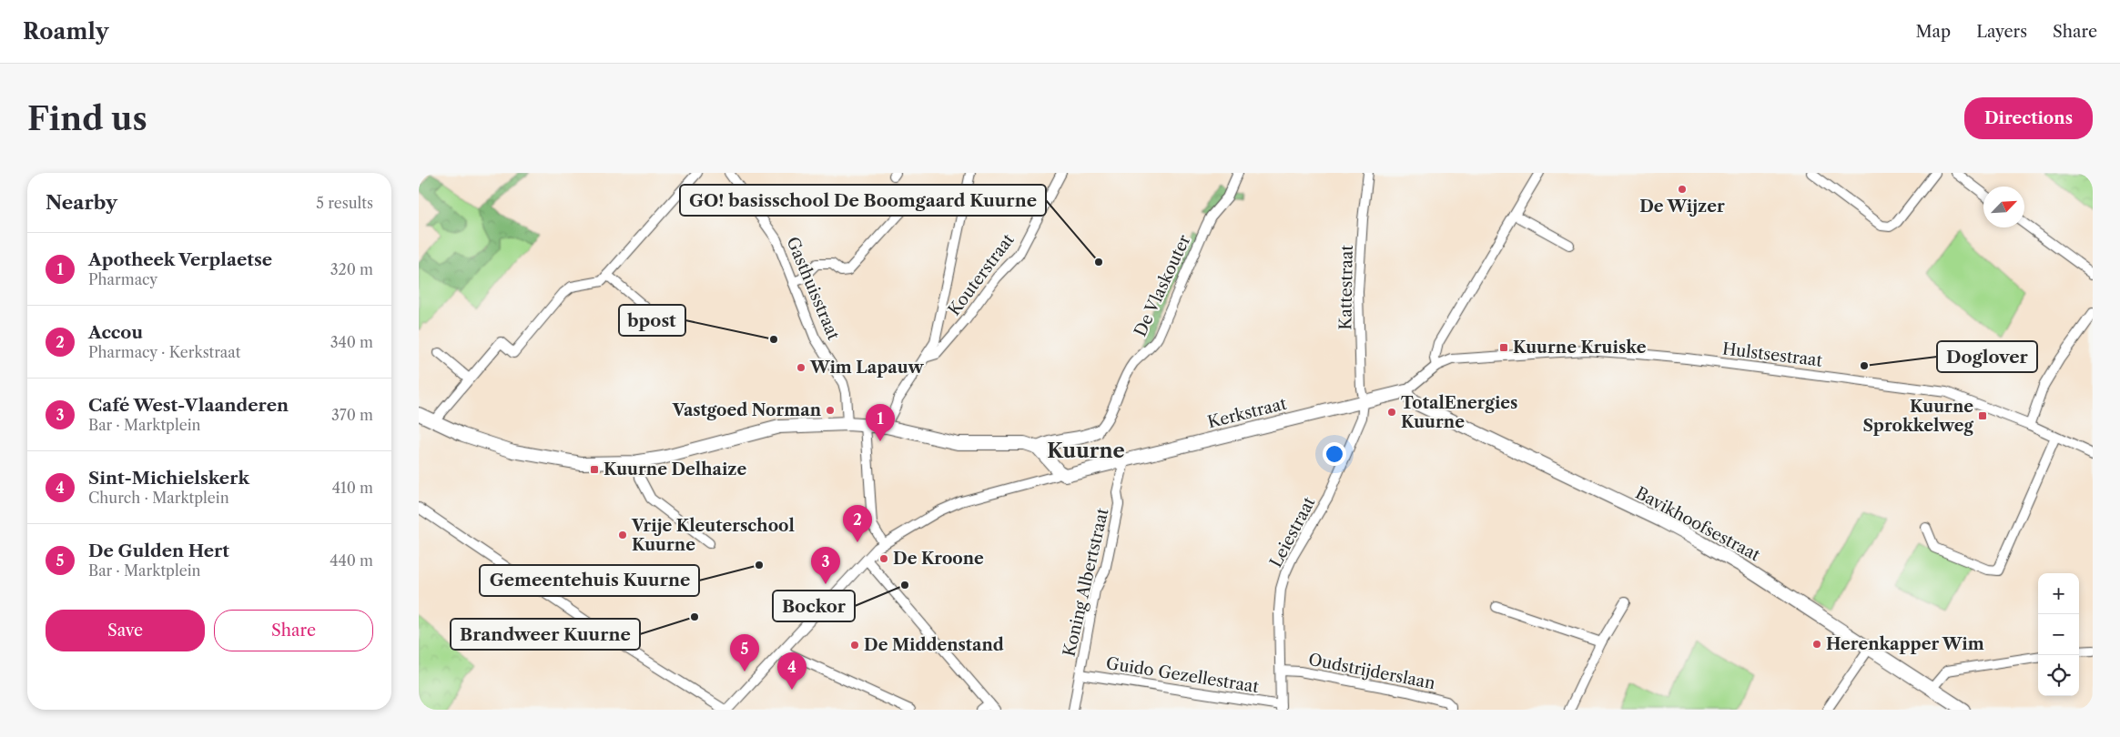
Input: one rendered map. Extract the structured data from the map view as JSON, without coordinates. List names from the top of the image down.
{
  "streets": {
    "street": [
      "Kouterstraat",
      "De Vlaskouter",
      "Kattestraat",
      "Gasthuisstraat",
      "Hulstsestraat",
      "Kerkstraat",
      "Bavikhoofsestraat",
      "Leiestraat",
      "Koning Albertstraat",
      "Oudstrijderslaan",
      "Guido Gezellestraat"
    ]
  },
  "crossings": [
    ["Kattestraat", "Kerkstraat"],
    ["Kattestraat", "Leiestraat"],
    ["Hulstsestraat", "Kerkstraat"],
    ["Kerkstraat", "Bavikhoofsestraat"],
    ["Kerkstraat", "Leiestraat"],
    ["Kerkstraat", "Koning Albertstraat"],
    ["Leiestraat", "Oudstrijderslaan"],
    ["Leiestraat", "Guido Gezellestraat"],
    ["Koning Albertstraat", "Guido Gezellestraat"]
  ],
  "districts": ["Kuurne"],
  "places": {
    "other": [
      "De Wijzer",
      "GO! basisschool De Boomgaard Kuurne",
      "bpost",
      "Doglover",
      "Wim Lapauw",
      "Vastgoed Norman",
      "TotalEnergies Kuurne",
      "Vrije Kleuterschool Kuurne",
      "De Kroone",
      "Gemeentehuis Kuurne",
      "Bockor",
      "Brandweer Kuurne",
      "Herenkapper Wim",
      "De Middenstand"
    ],
    "transit": ["Kuurne Kruiske", "Kuurne Sprokkelweg", "Kuurne Delhaize"]
  },
  "north": "top right",
  "page": {
    "header": "Roamly",
    "nav": ["Map", "Layers", "Share"],
    "buttons": [
      "Directions",
      ["Save", "Share"]
    ],
    "title": "Find us",
    "heading": ["Nearby", "5 results"],
    "list": [
      {
        "mark": "1",
        "name": "Apotheek Verplaetse",
        "note": "Pharmacy",
        "value": "320 m"
      },
      {
        "mark": "2",
        "name": "Accou",
        "note": "Pharmacy · Kerkstraat",
        "value": "340 m"
      },
      {
        "mark": "3",
        "name": "Café West-Vlaanderen",
        "note": "Bar · Marktplein",
        "value": "370 m"
      },
      {
        "mark": "4",
        "name": "Sint-Michielskerk",
        "note": "Church · Marktplein",
        "value": "410 m"
      },
      {
        "mark": "5",
        "name": "De Gulden Hert",
        "note": "Bar · Marktplein",
        "value": "440 m"
      }
    ],
    "pins": [
      "1",
      "2",
      "3",
      "5",
      "4"
    ],
    "map_buttons": ["+", "−"]
  }
}
